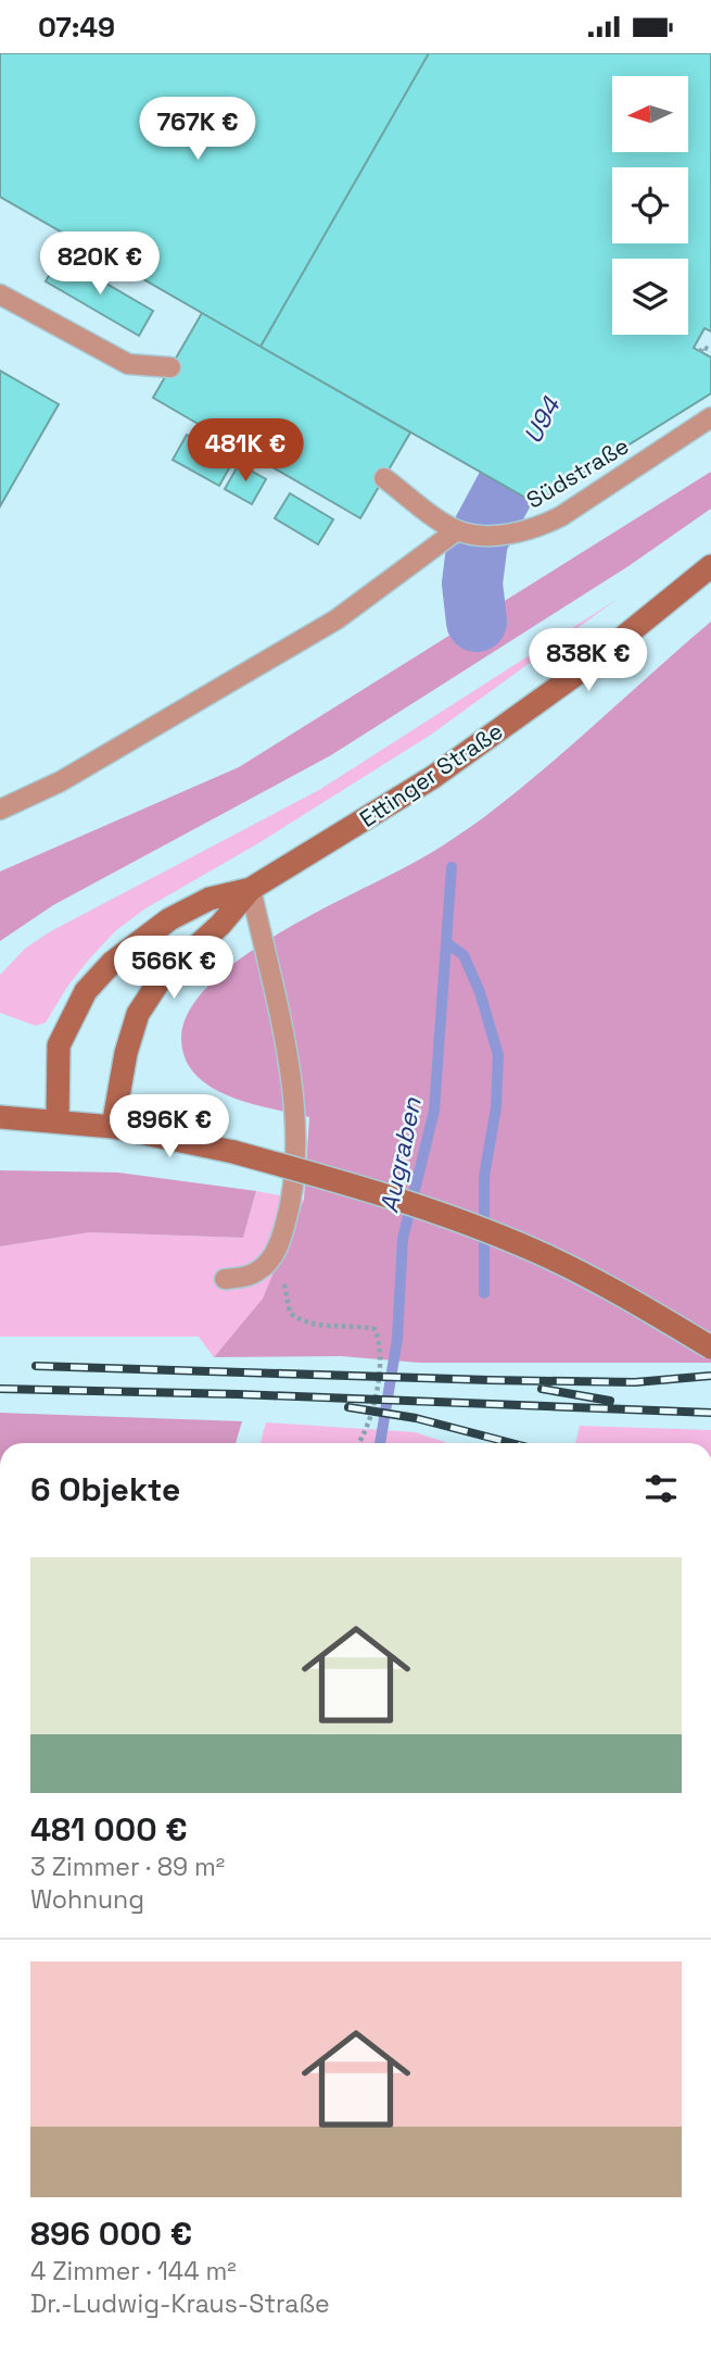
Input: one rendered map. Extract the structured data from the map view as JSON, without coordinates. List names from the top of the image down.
{
  "streets": {
    "main road": ["Ettinger Straße"],
    "lane": ["Südstraße"]
  },
  "water": ["U94", "Augraben"],
  "north": "left",
  "page": {
    "status": "07:49",
    "price": [
      "767K €",
      "820K €",
      "481K €",
      "838K €",
      "566K €",
      "896K €"
    ],
    "heading": "6 Objekte",
    "list": [
      {
        "name": "481 000 €",
        "note": "3 Zimmer · 89 m² · Wohnung"
      },
      {
        "name": "896 000 €",
        "note": "4 Zimmer · 144 m² · Dr.-Ludwig-Kraus-Straße"
      }
    ]
  }
}
